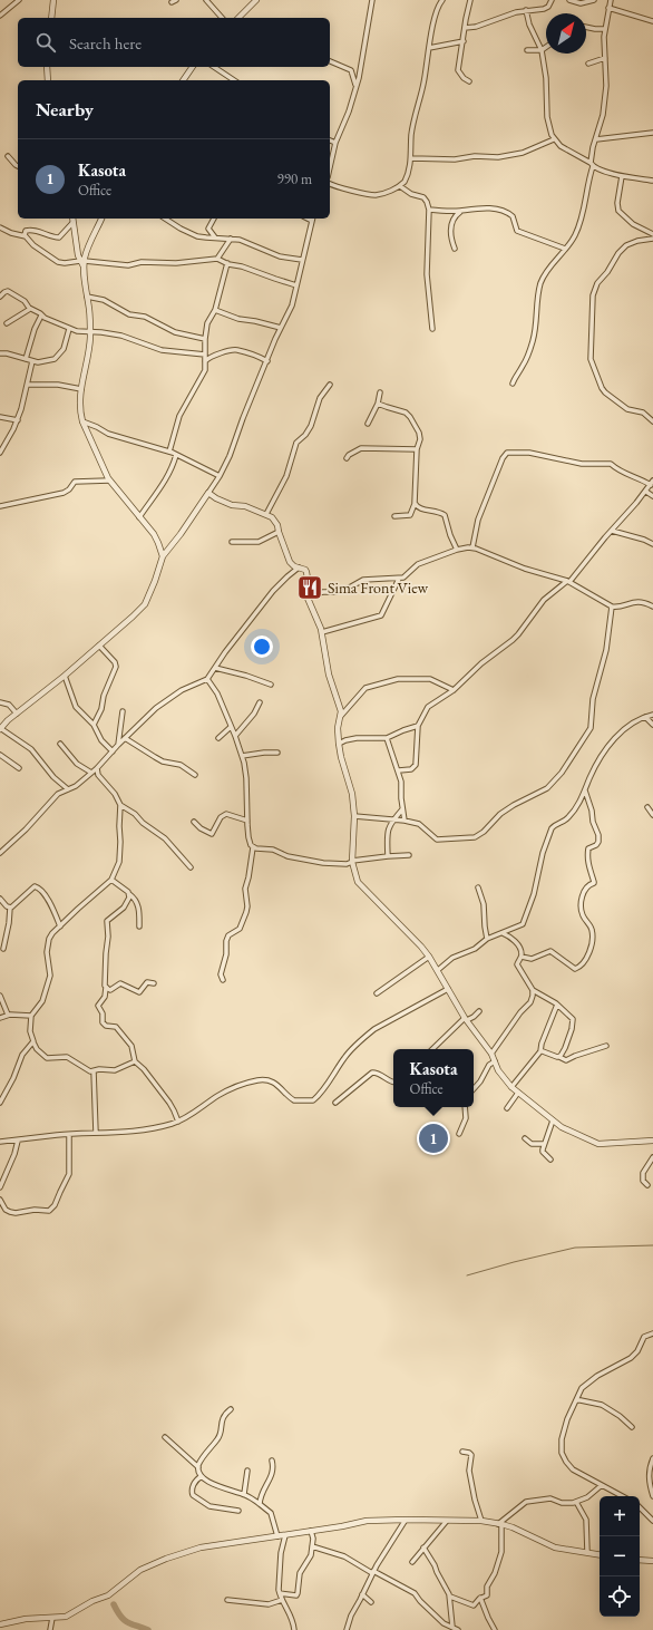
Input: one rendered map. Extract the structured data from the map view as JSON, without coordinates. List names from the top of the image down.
{
  "places": {
    "restaurant": ["Sima Front View"]
  },
  "north": "top right",
  "page": {
    "search": "Search here",
    "heading": "Nearby",
    "list": [
      {
        "mark": "1",
        "name": "Kasota",
        "note": "Office",
        "value": "990 m"
      }
    ],
    "popup": ["Kasota", "Office"],
    "pins": "1",
    "map_buttons": ["+", "−"]
  }
}
